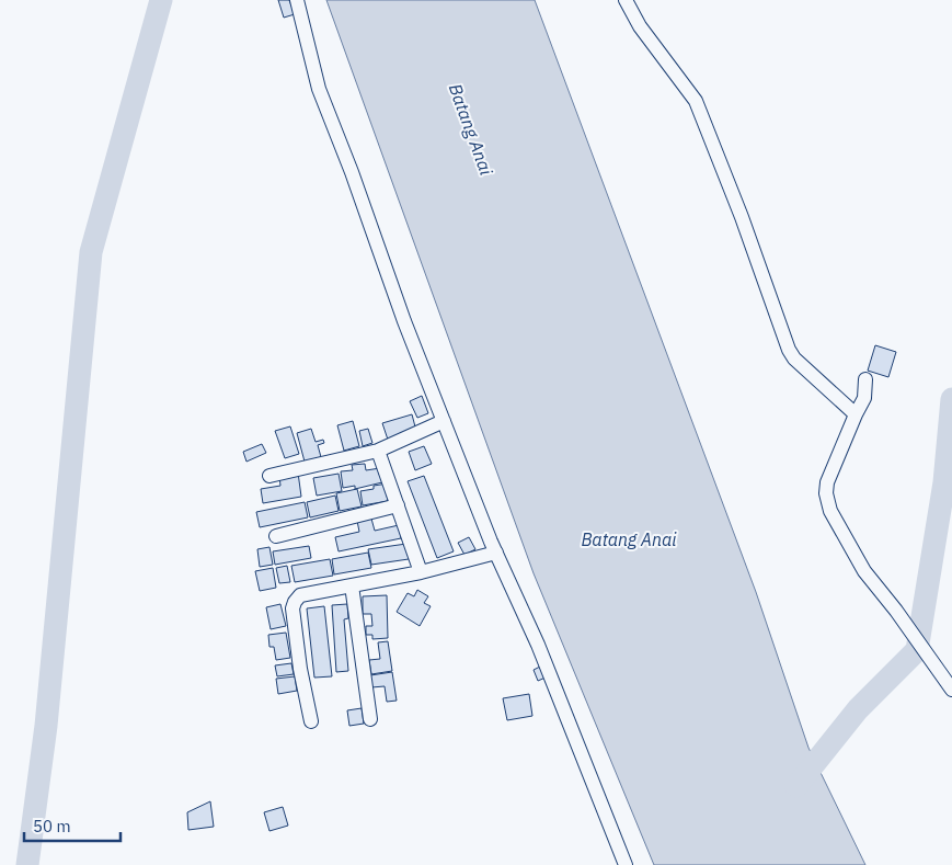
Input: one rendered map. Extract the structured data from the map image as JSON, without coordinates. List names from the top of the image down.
{
  "water": ["Batang Anai"],
  "scale_bar": "50 m"
}
